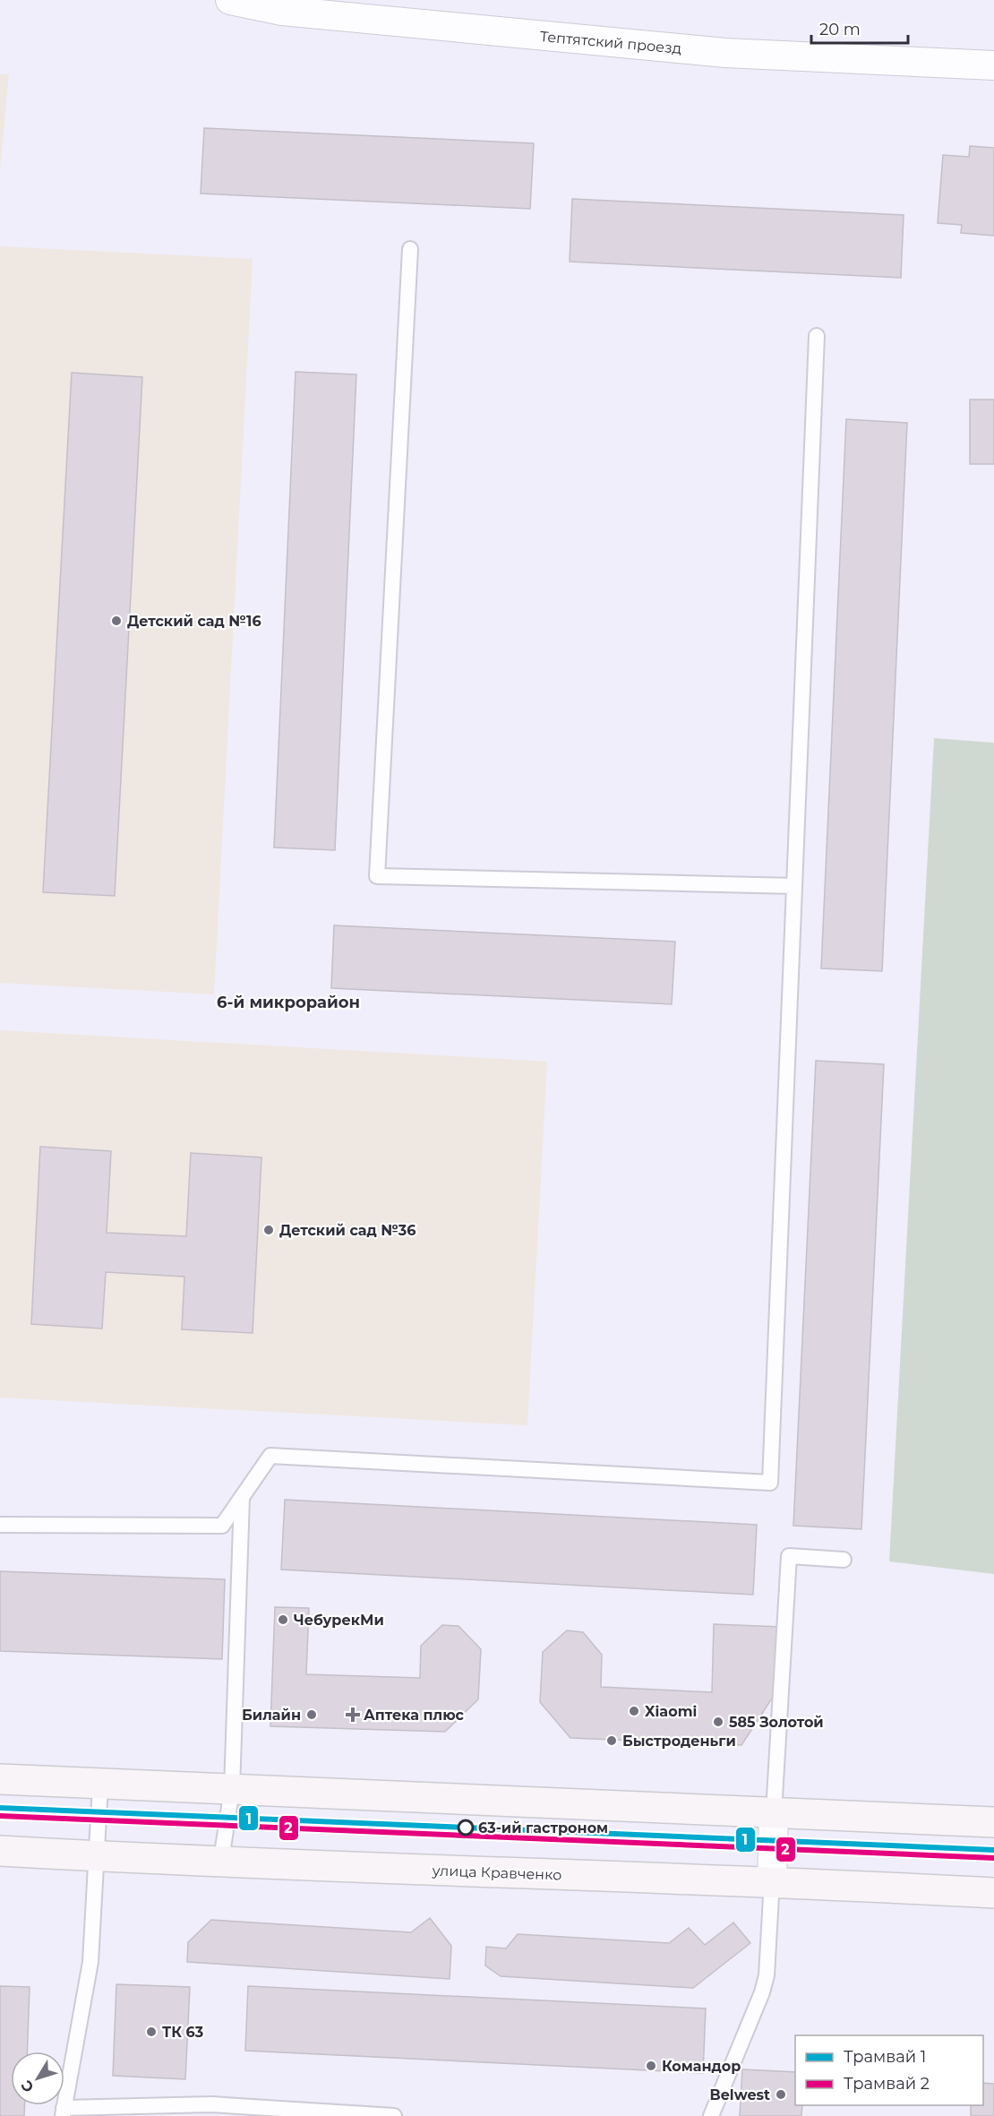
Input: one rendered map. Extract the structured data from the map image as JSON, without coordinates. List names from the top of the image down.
{
  "streets": {
    "main road": ["улица Кравченко"],
    "street": ["Тептятский проезд"]
  },
  "districts": ["6-й микрорайон"],
  "places": {
    "other": [
      "Детский сад №16",
      "Детский сад №36",
      "ЧебурекМи",
      "Xiaomi",
      "Билайн",
      "585 Золотой",
      "Быстроденьги",
      "63-ий гастроном",
      "ТК 63",
      "Командор",
      "Belwest"
    ],
    "health": ["Аптека плюс"]
  },
  "lines": ["tram line 1", "tram line 2"],
  "legend": ["Трамвай 1", "Трамвай 2"],
  "scale_bar": "20 m",
  "north": "bottom left"
}
